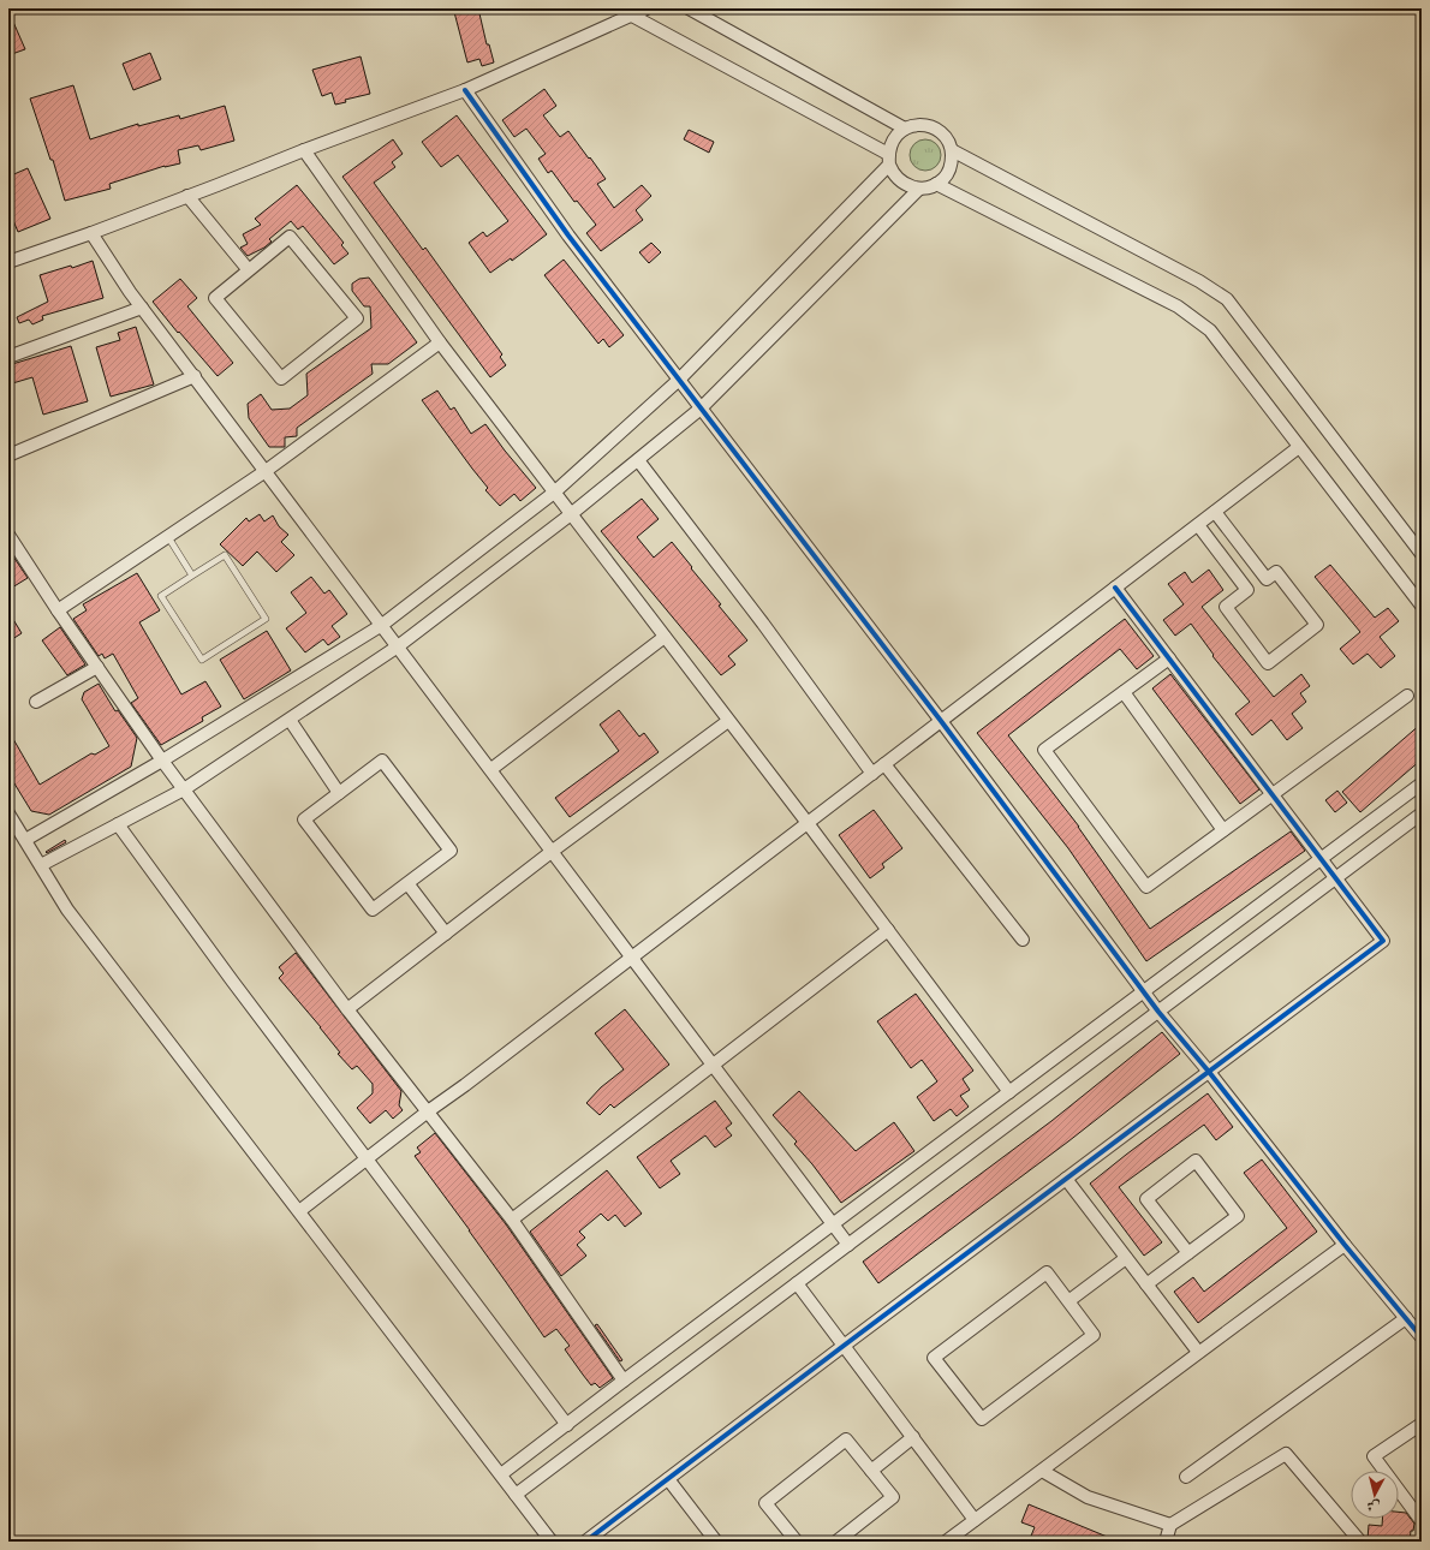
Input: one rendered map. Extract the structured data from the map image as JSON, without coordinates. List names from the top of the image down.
{
  "north": "bottom"
}
